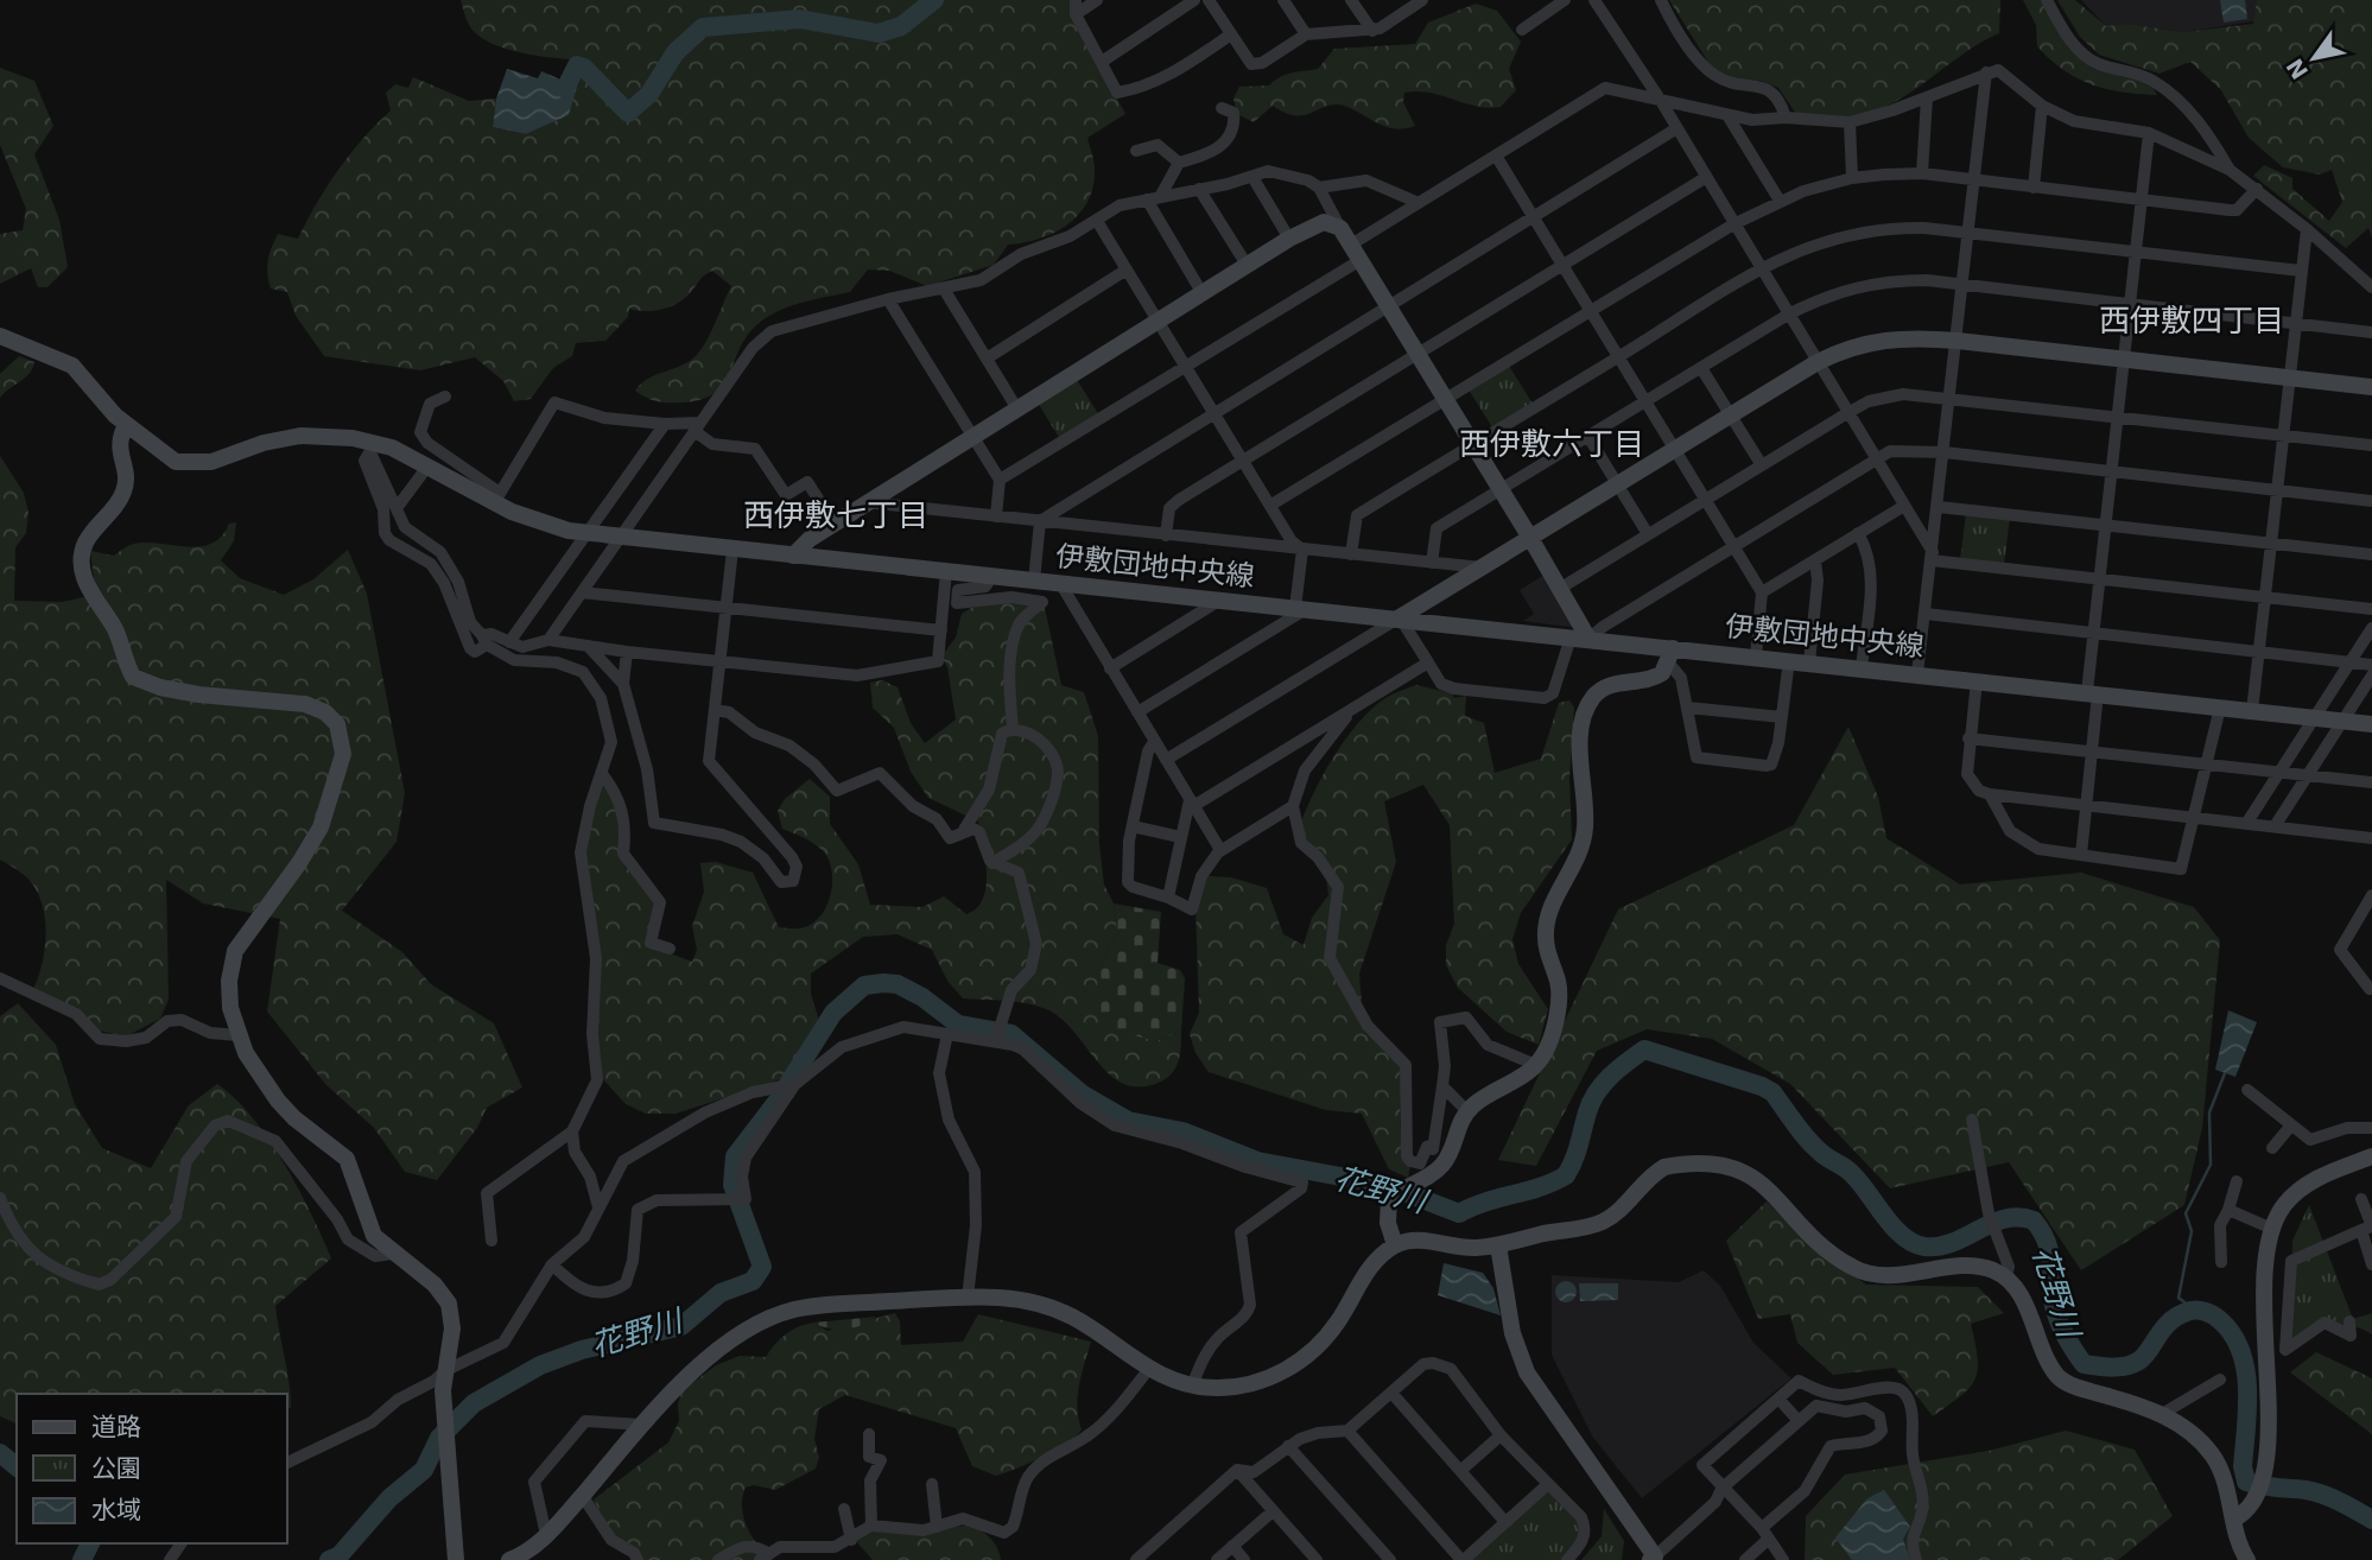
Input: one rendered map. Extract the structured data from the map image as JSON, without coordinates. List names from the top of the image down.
{
  "streets": {
    "street": ["伊敷団地中央線"]
  },
  "districts": ["西伊敷四丁目", "西伊敷六丁目", "西伊敷七丁目"],
  "water": ["花野川"],
  "legend": ["道路", "公園", "水域"],
  "north": "bottom left"
}
